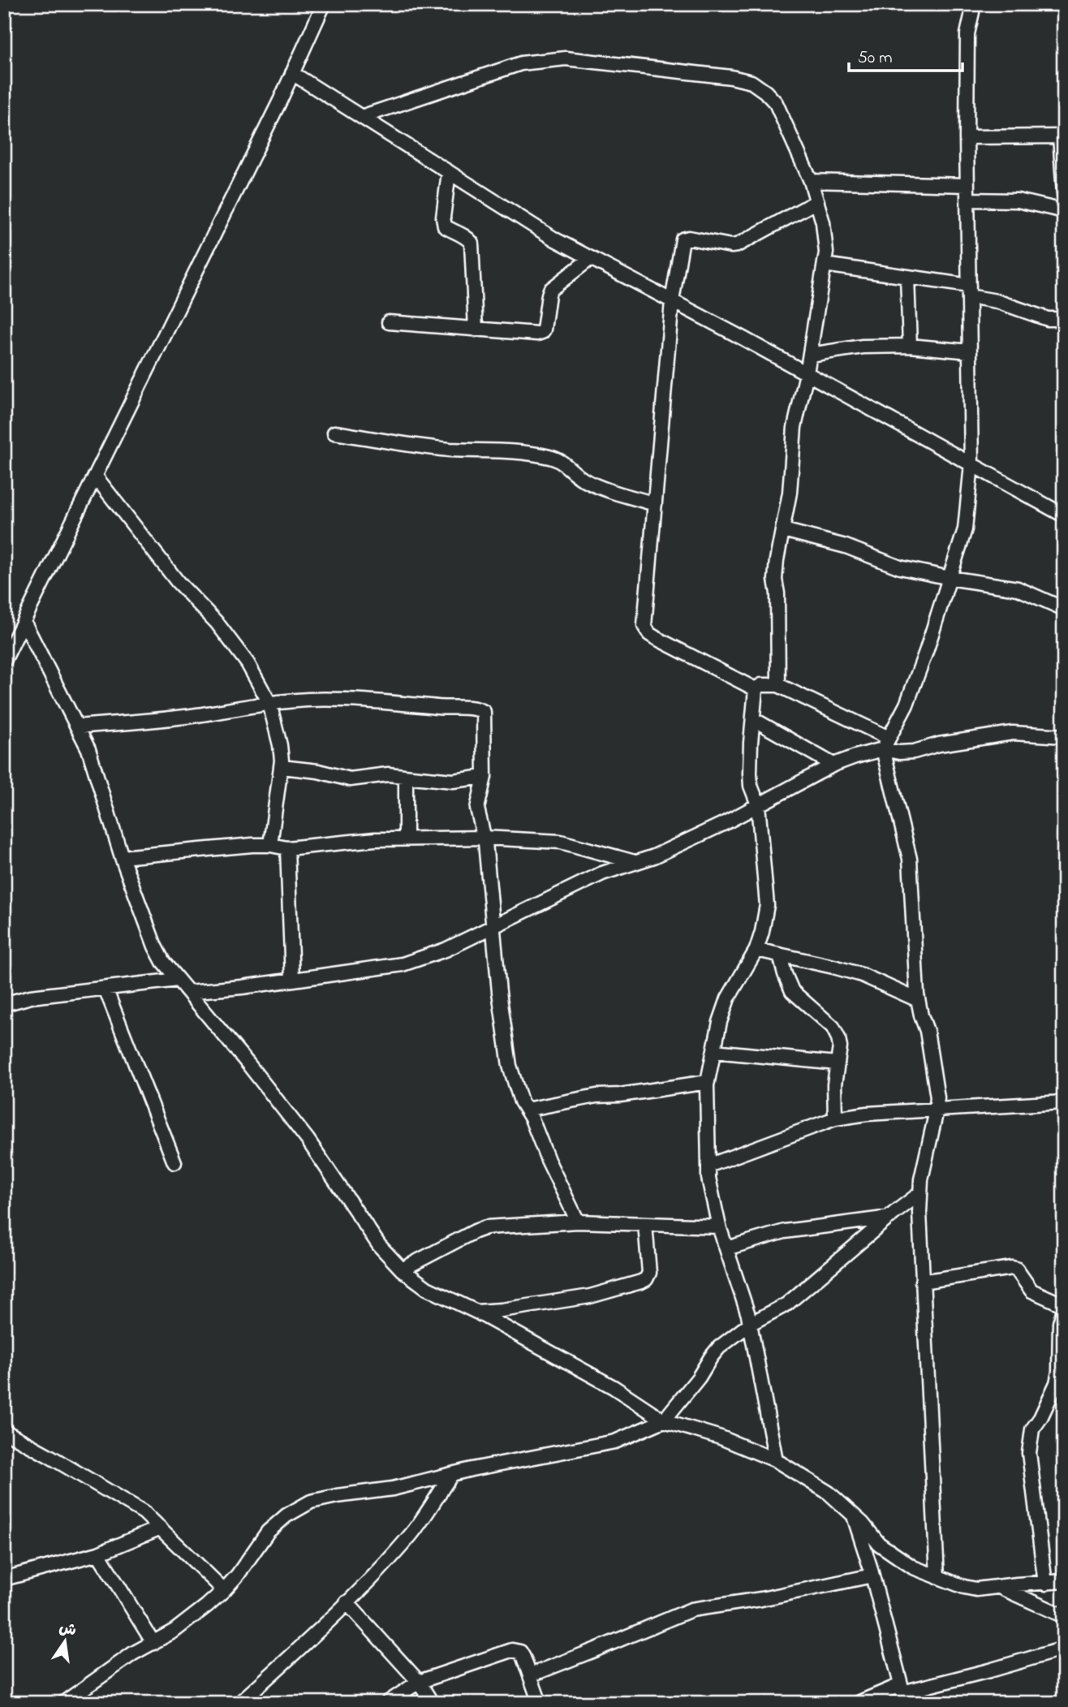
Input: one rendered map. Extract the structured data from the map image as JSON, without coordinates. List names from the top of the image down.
{
  "scale_bar": "50 m",
  "north": "top"
}
